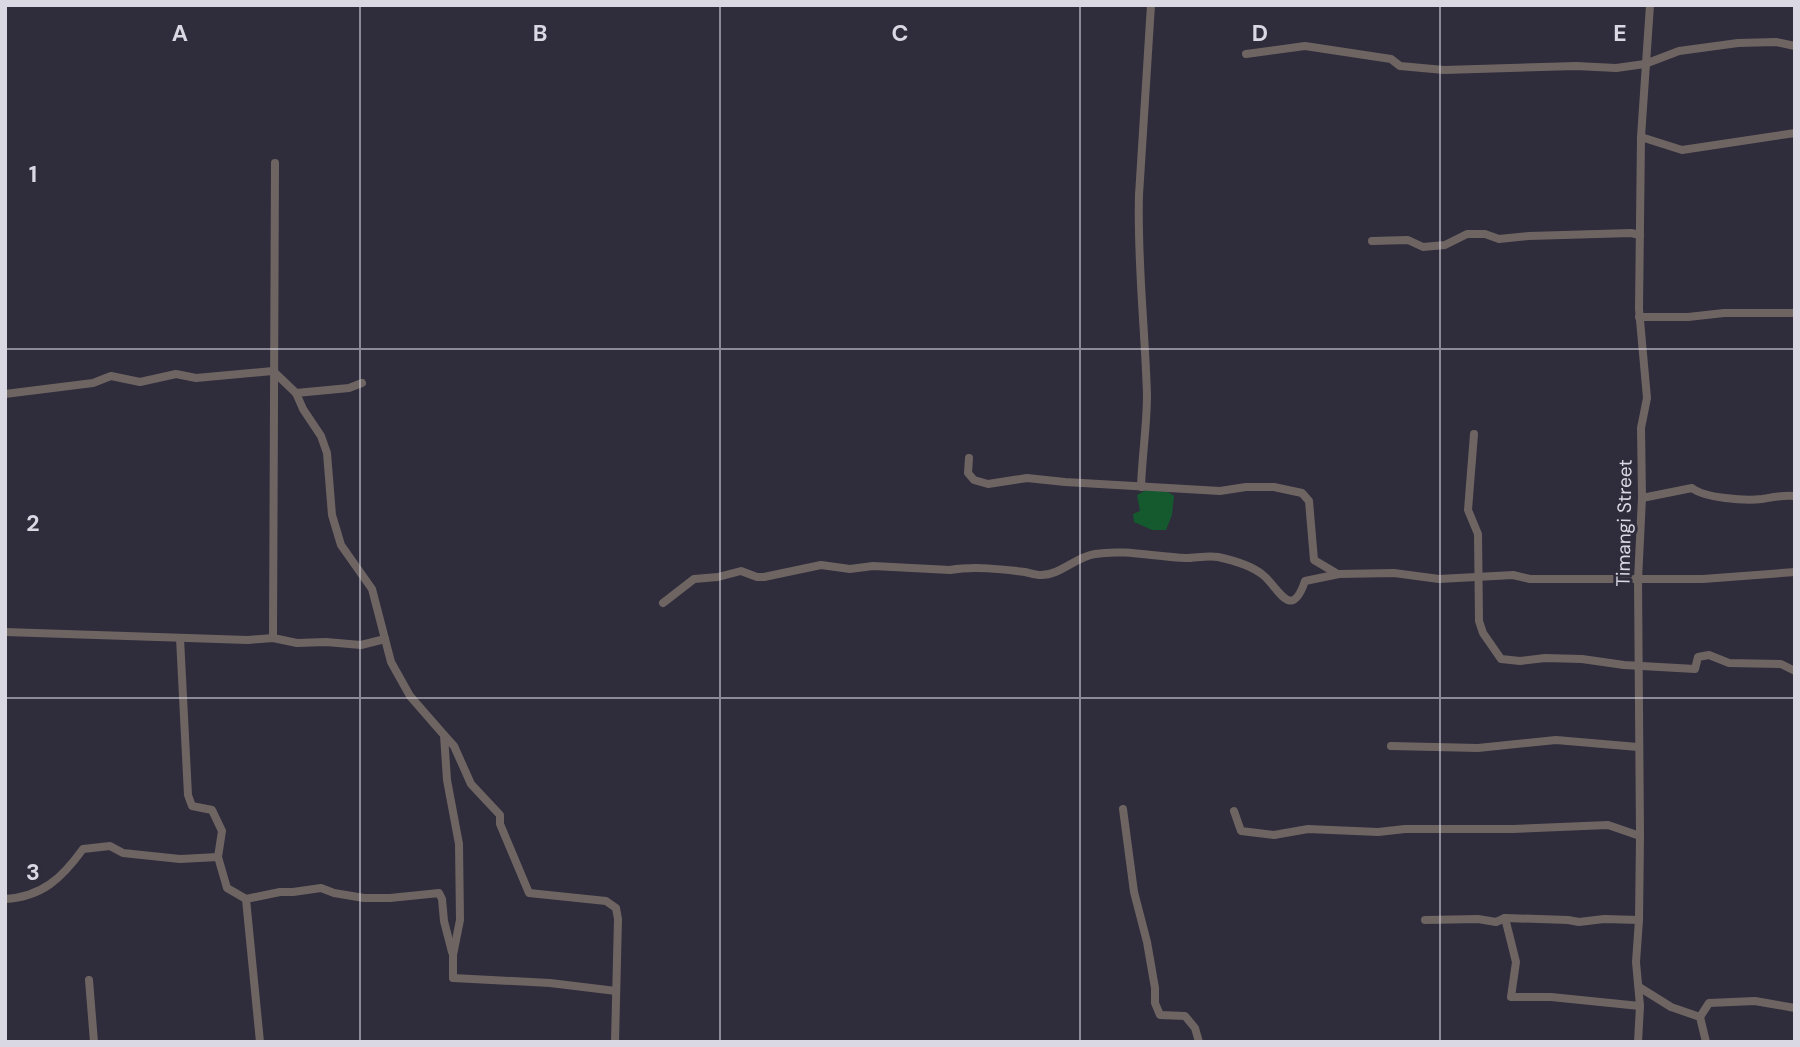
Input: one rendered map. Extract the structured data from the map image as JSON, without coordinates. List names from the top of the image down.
{
  "streets": {
    "street": ["Timangi Street"]
  },
  "grid": {
    "columns": [
      "A",
      "B",
      "C",
      "D",
      "E"
    ],
    "rows": ["1", "2", "3"]
  }
}
